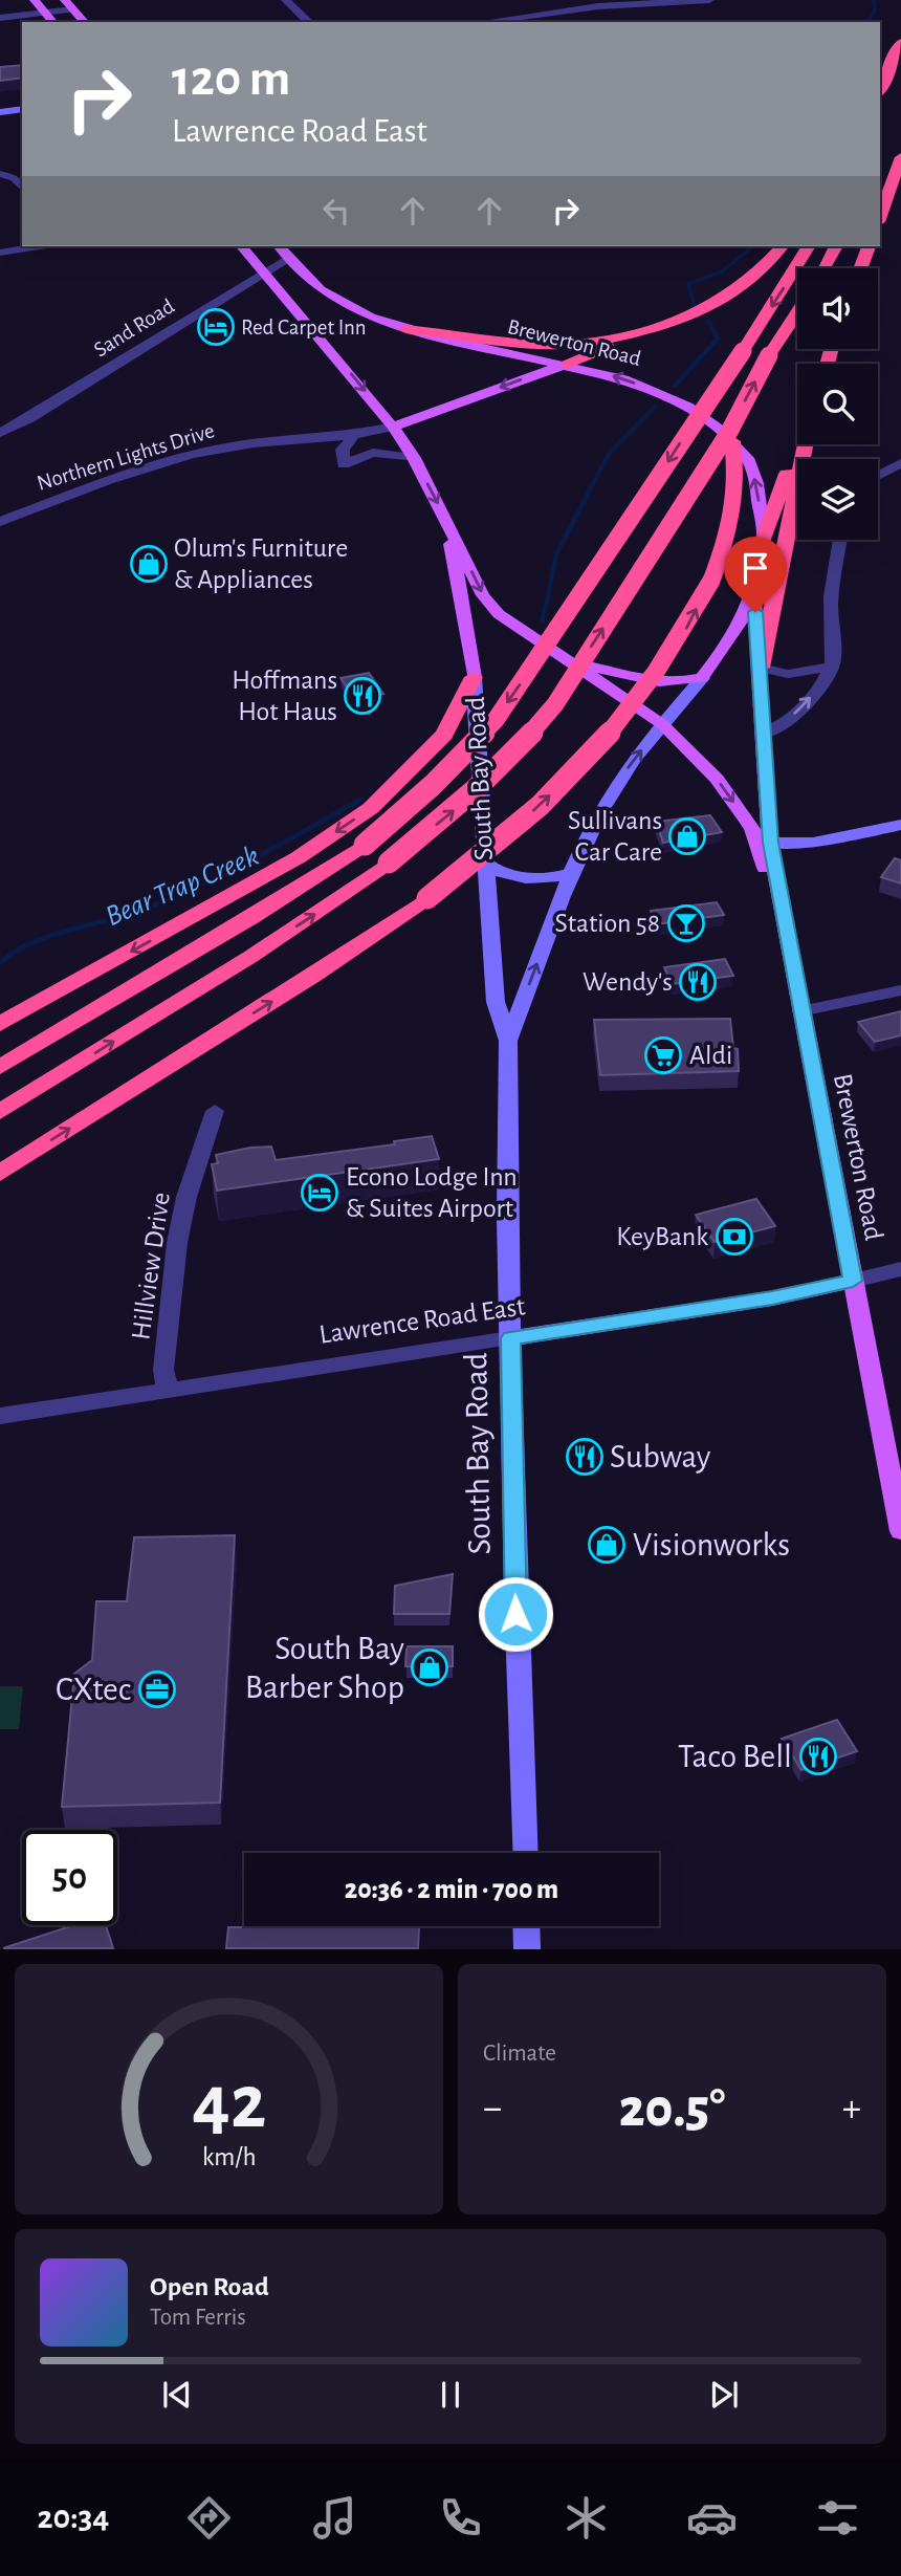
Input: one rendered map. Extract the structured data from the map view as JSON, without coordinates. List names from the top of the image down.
{
  "streets": {
    "main road": ["Brewerton Road", "South Bay Road", "Lawrence Road East"],
    "street": ["Sand Road", "Northern Lights Drive", "Hillview Drive"]
  },
  "crossings": [
    ["Sand Road", "Brewerton Road"],
    ["Brewerton Road", "Northern Lights Drive"],
    ["Brewerton Road", "South Bay Road"],
    ["Brewerton Road", "Lawrence Road East"],
    ["South Bay Road", "Lawrence Road East"],
    ["Hillview Drive", "Lawrence Road East"]
  ],
  "water": ["Bear Trap Creek"],
  "places": {
    "hotel": ["Red Carpet Inn", "Econo Lodge Inn & Suites Airport"],
    "shop": [
      "Olum's Furniture & Appliances",
      "Sullivans Car Care",
      "Visionworks",
      "South Bay Barber Shop"
    ],
    "restaurant": [
      "Hoffmans Hot Haus",
      "Wendy's",
      "Subway",
      "Taco Bell"
    ],
    "bar": ["Station 58"],
    "supermarket": ["Aldi"],
    "bank": ["KeyBank"],
    "office": ["CXtec"]
  },
  "page": {
    "turn": ["120 m", "Lawrence Road East"],
    "limit": "50",
    "trip": "20:36 · 2 min · 700 m",
    "tile": "Climate",
    "heat": ["−", "20.5°", "+"],
    "song": ["Open Road", "Tom Ferris"],
    "tabs": "20:34",
    "gauge": ["42", "km/h"]
  }
}
